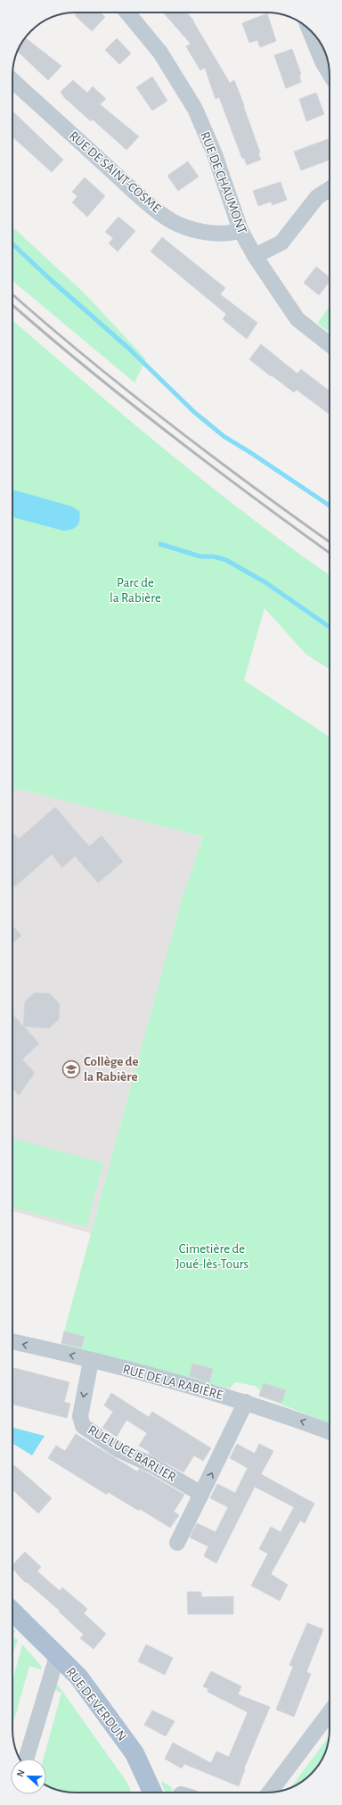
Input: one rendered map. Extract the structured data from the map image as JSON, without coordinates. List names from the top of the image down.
{
  "streets": {
    "main road": ["RUE DE VERDUN"],
    "street": [
      "RUE DE SAINT-COSME",
      "RUE DE CHAUMONT",
      "RUE DE LA RABIÈRE",
      "RUE LUCE BARLIER"
    ]
  },
  "crossings": [
    ["RUE DE SAINT-COSME", "RUE DE CHAUMONT"],
    ["RUE DE LA RABIÈRE", "RUE LUCE BARLIER"]
  ],
  "one_way": ["RUE DE LA RABIÈRE", "RUE LUCE BARLIER"],
  "parks": ["Parc de la Rabière", "Cimetière de Joué-lès-Tours"],
  "places": {
    "school or university": ["Collège de la Rabière"]
  },
  "north": "left"
}
